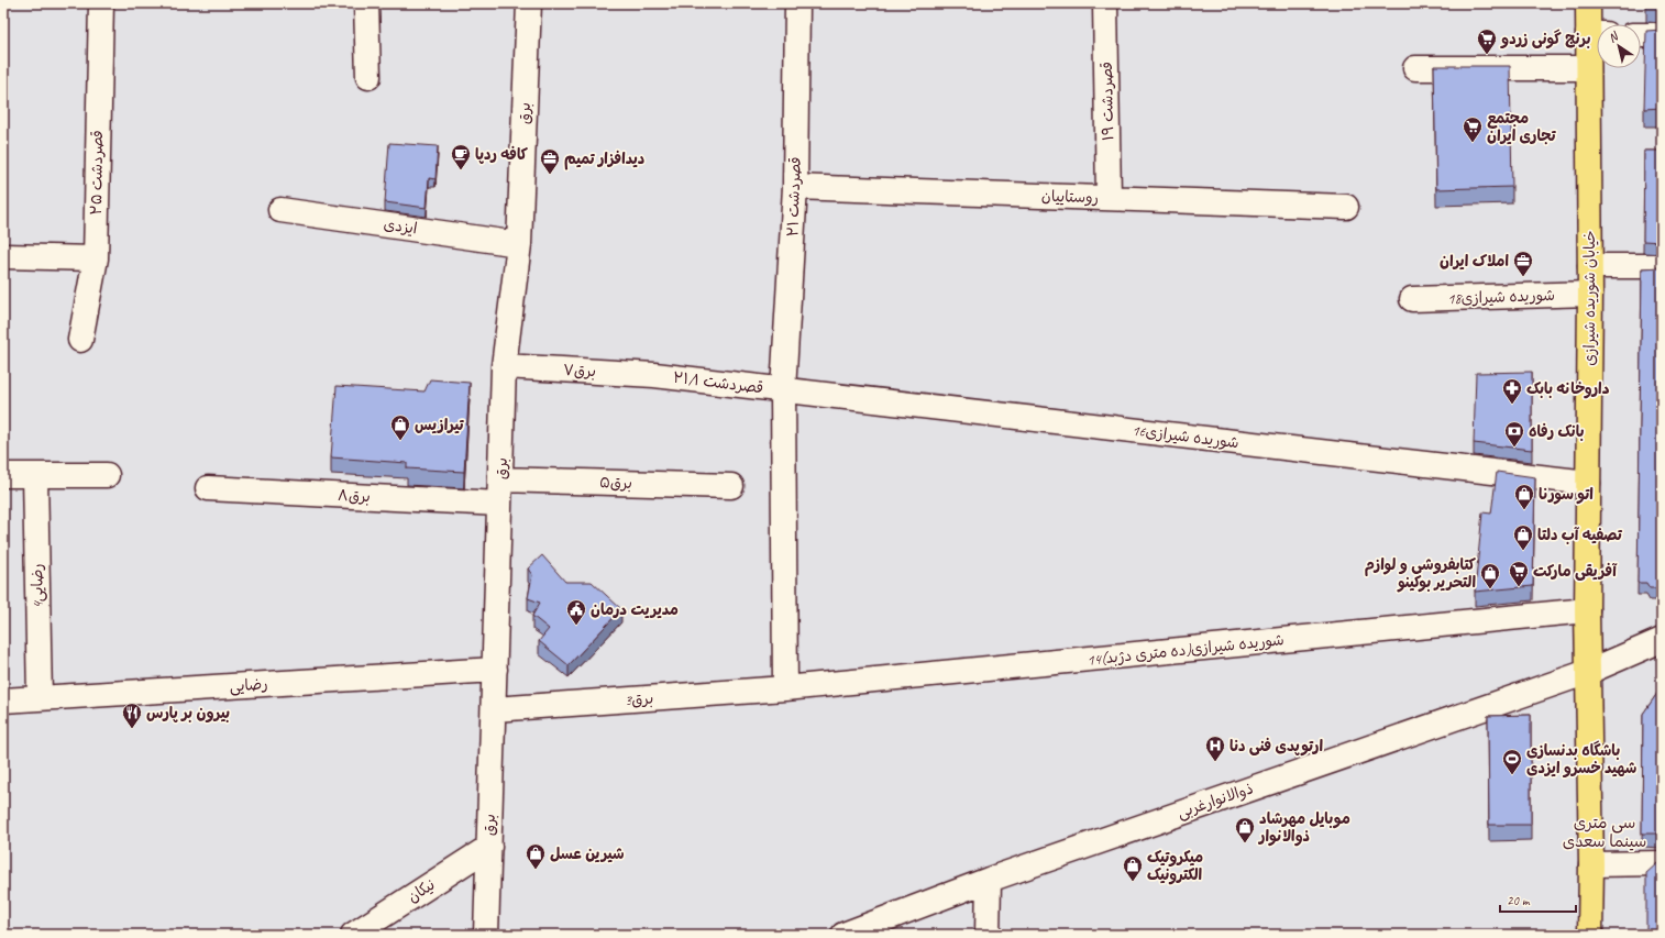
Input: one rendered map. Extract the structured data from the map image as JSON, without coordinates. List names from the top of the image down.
{
  "streets": {
    "main road": ["خیابان شوریده شیرازی"],
    "street": [
      "قصردشت ۱۹",
      "برق",
      "قصردشت ۲۵",
      "قصردشت ۲۱",
      "روستاییان",
      "ایزدی",
      "18شوریده شیرازی",
      "برق۷",
      "قصردشت ۲۱/۱",
      "شوریده شیرازی16",
      "برق۵",
      "برق۸",
      "4رضایی",
      "14شوریده شیرازی(ده متری دژبد)",
      "رضایی",
      "3برق",
      "ذوالانوارغربی",
      "نیکان"
    ]
  },
  "crossings": [
    ["قصردشت ۱۹", "روستاییان"],
    ["برق", "ایزدی"],
    ["برق", "برق۷"],
    ["برق", "برق۵"],
    ["برق", "برق۸"],
    ["برق", "رضایی"],
    ["برق", "3برق"],
    ["برق", "نیکان"],
    ["قصردشت ۲۱", "روستاییان"],
    ["قصردشت ۲۱", "قصردشت ۲۱/۱"],
    ["قصردشت ۲۱", "شوریده شیرازی16"],
    ["قصردشت ۲۱", "14شوریده شیرازی(ده متری دژبد)"],
    ["قصردشت ۲۱", "3برق"],
    ["18شوریده شیرازی", "خیابان شوریده شیرازی"],
    ["خیابان شوریده شیرازی", "شوریده شیرازی16"],
    ["خیابان شوریده شیرازی", "14شوریده شیرازی(ده متری دژبد)"],
    ["خیابان شوریده شیرازی", "ذوالانوارغربی"],
    ["برق۷", "قصردشت ۲۱/۱"],
    ["قصردشت ۲۱/۱", "شوریده شیرازی16"],
    ["4رضایی", "رضایی"],
    ["14شوریده شیرازی(ده متری دژبد)", "3برق"]
  ],
  "districts": ["سی متری سینما سعدی"],
  "places": {
    "supermarket": ["برنج گونی زردو", "مجتمع تجاری ایران", "آفریقی مارکت"],
    "cafe": ["کافه ردپا"],
    "office": ["دیدافزار تمیم", "املاک ایران"],
    "pharmacy": ["داروخانه بابک"],
    "shop": [
      "تیرازیس",
      "اتو سورنا",
      "تصفیه آب دلتا",
      "کتابفروشی و لوازم التحریر بوکینو",
      "موبایل مهرشاد ذوالانوار",
      "شیرین عسل",
      "میکروتیک الکترونیک"
    ],
    "bank": ["بانک رفاه"],
    "public building": ["مدیریت درمان"],
    "restaurant": ["بیرون بر پارس"],
    "hospital": ["ارتوپدی فنی دنا"],
    "sports": ["باشگاه بدنسازی شهید خسرو ایزدی"]
  },
  "scale_bar": "20 m",
  "north": "top left"
}
